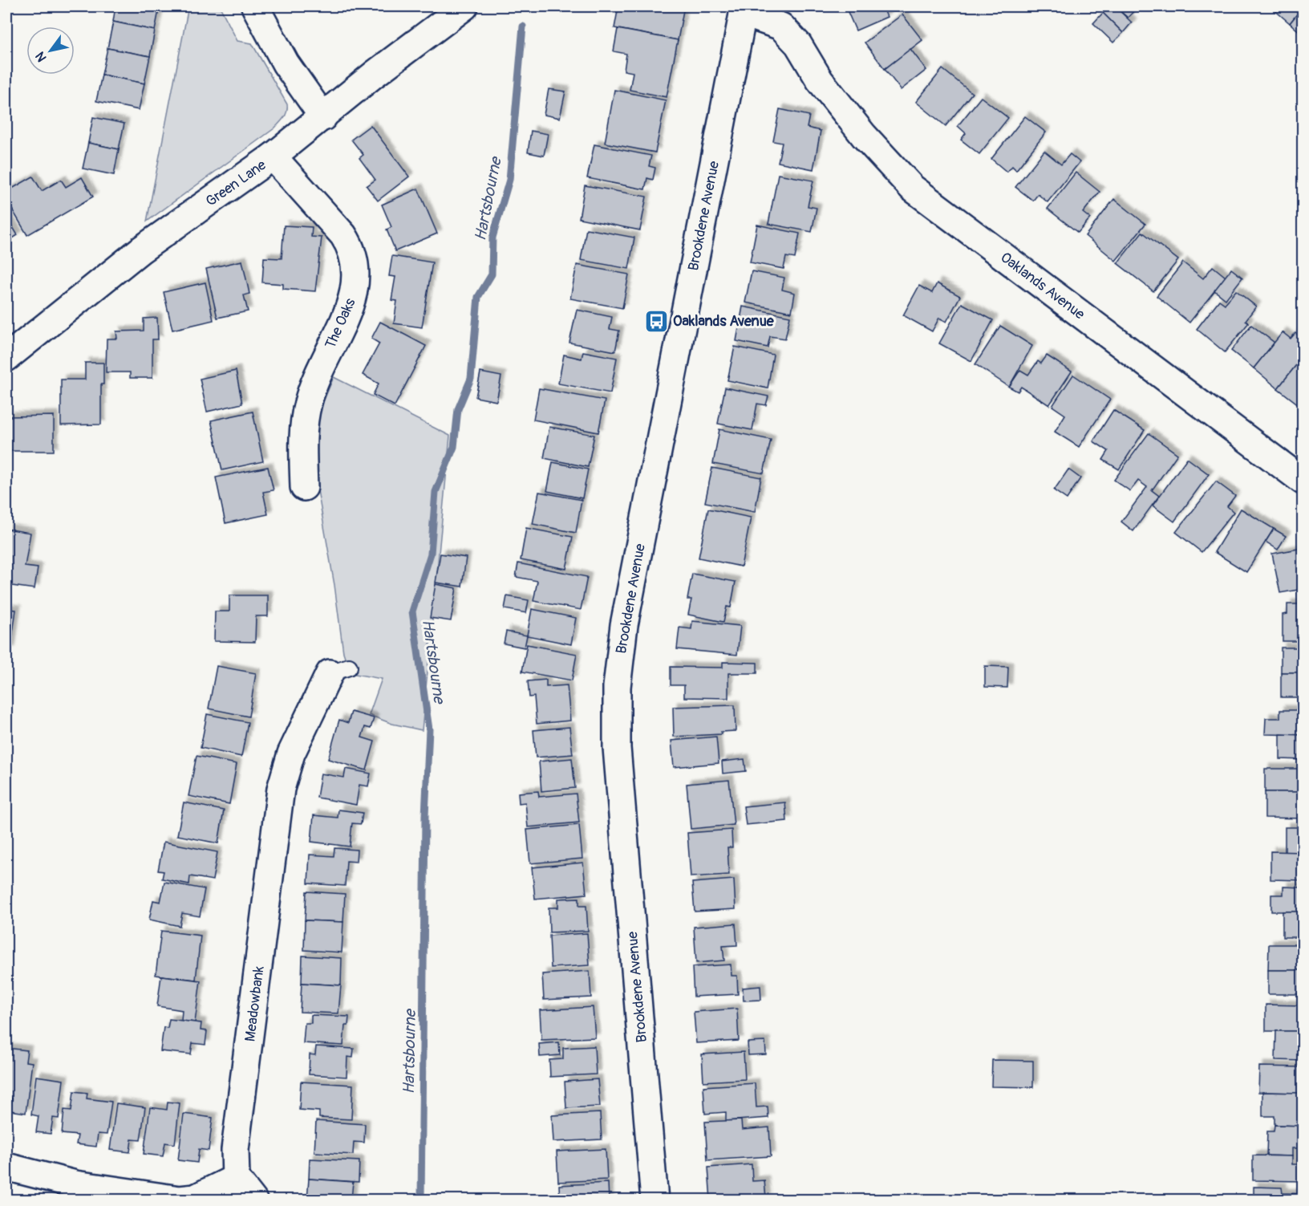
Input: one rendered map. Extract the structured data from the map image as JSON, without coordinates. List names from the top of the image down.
{
  "streets": {
    "street": [
      "Green Lane",
      "Brookdene Avenue",
      "Oaklands Avenue",
      "The Oaks",
      "Meadowbank"
    ]
  },
  "crossings": [
    ["Green Lane", "The Oaks"],
    ["Brookdene Avenue", "Oaklands Avenue"]
  ],
  "water": ["Hartsbourne"],
  "places": {
    "bus stop": ["Oaklands Avenue"]
  },
  "north": "bottom left"
}
